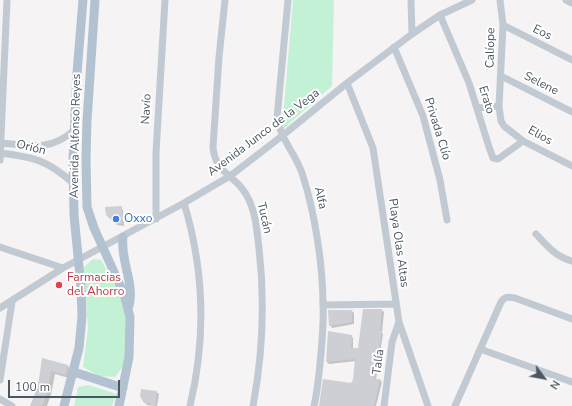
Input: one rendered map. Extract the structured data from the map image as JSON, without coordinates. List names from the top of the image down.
{
  "streets": {
    "main road": ["Avenida Alfonso Reyes"],
    "street": [
      "Eos",
      "Calíope",
      "Selene",
      "Erato",
      "Navío",
      "Privada Clío",
      "Avenida Junco de la Vega",
      "Elios",
      "Orión",
      "Alfa",
      "Tucán",
      "Playa Olas Altas",
      "Talía"
    ]
  },
  "crossings": [
    ["Eos", "Calíope"],
    ["Calíope", "Selene"],
    ["Calíope", "Elios"],
    ["Erato", "Avenida Junco de la Vega"],
    ["Erato", "Elios"],
    ["Navío", "Avenida Junco de la Vega"],
    ["Privada Clío", "Avenida Junco de la Vega"],
    ["Avenida Junco de la Vega", "Avenida Alfonso Reyes"],
    ["Avenida Junco de la Vega", "Alfa"],
    ["Avenida Junco de la Vega", "Tucán"],
    ["Avenida Junco de la Vega", "Playa Olas Altas"],
    ["Avenida Alfonso Reyes", "Orión"],
    ["Playa Olas Altas", "Talía"]
  ],
  "places": ["Oxxo", "Farmacias del Ahorro"],
  "scale_bar": "100 m",
  "north": "bottom right"
}
